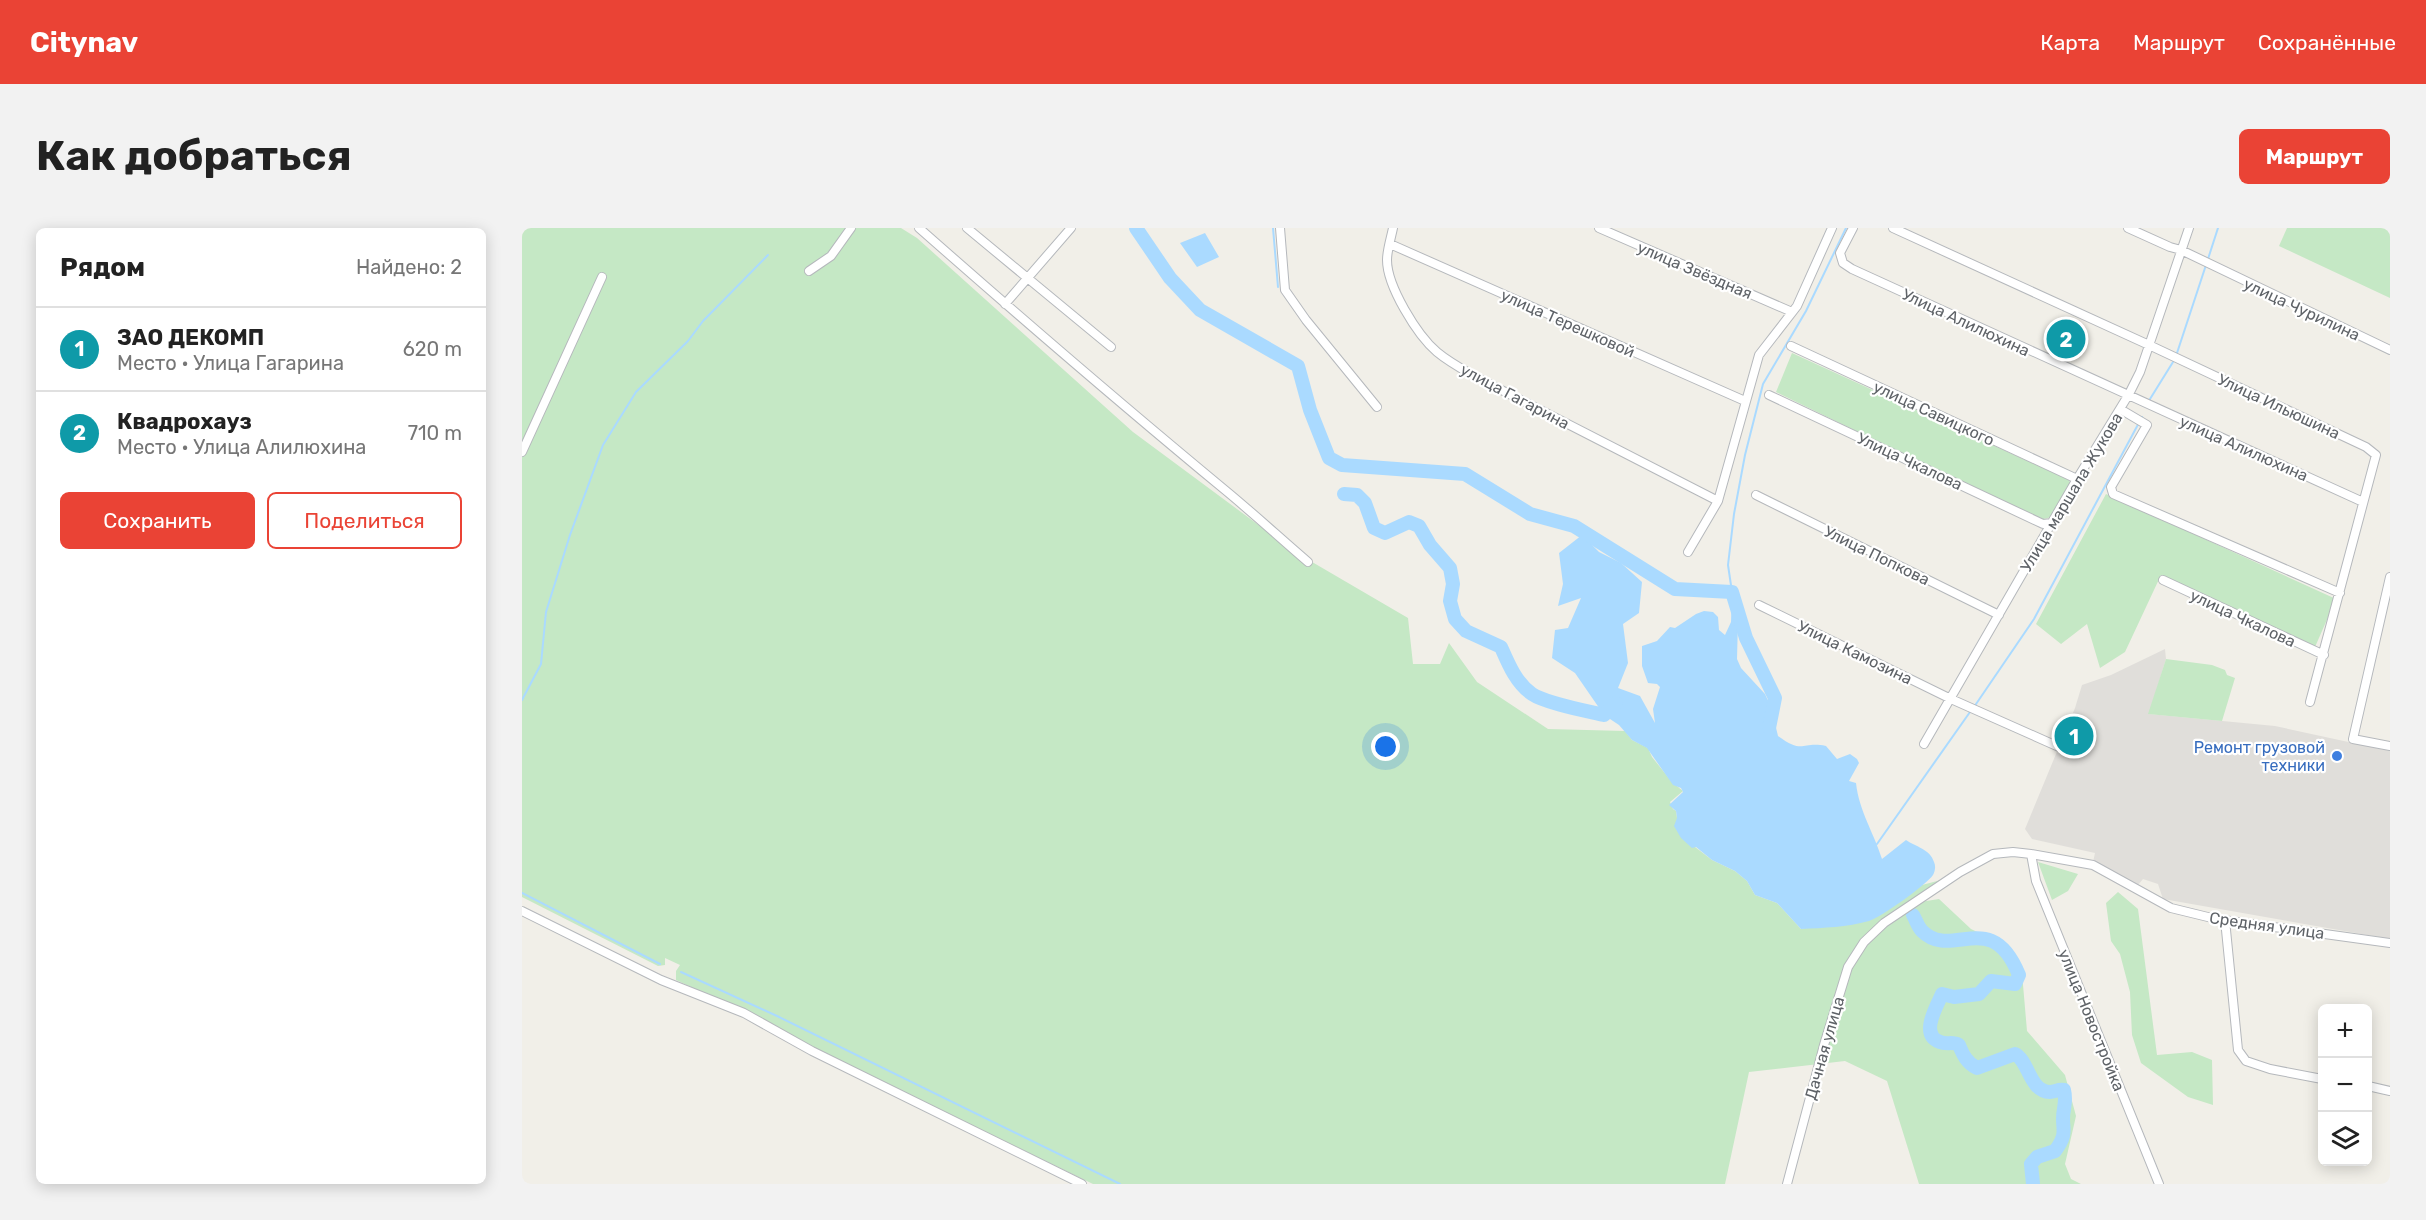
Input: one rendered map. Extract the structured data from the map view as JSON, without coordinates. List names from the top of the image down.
{
  "streets": {
    "street": [
      "улица Звёздная",
      "улица Чурилина",
      "Улица Алилюхина",
      "улица Терешковой",
      "улица Гагарина",
      "Улица Ильюшина",
      "улица Савицкого",
      "улица Алилюхина",
      "Улица Чкалова",
      "Улица маршала Жукова",
      "Улица Попкова",
      "улица Чкалова",
      "Улица Камозина",
      "Средняя улица",
      "улица Новостройка",
      "Дачная улица"
    ]
  },
  "crossings": [
    ["улица Чурилина", "Улица маршала Жукова"],
    ["Улица Алилюхина", "улица Алилюхина"],
    ["Улица Алилюхина", "Улица маршала Жукова"],
    ["улица Терешковой", "улица Гагарина"],
    ["Улица Ильюшина", "улица Алилюхина"],
    ["Улица Ильюшина", "Улица маршала Жукова"],
    ["улица Савицкого", "Улица маршала Жукова"],
    ["улица Алилюхина", "Улица маршала Жукова"],
    ["Улица Чкалова", "Улица маршала Жукова"],
    ["Улица маршала Жукова", "Улица Попкова"],
    ["Улица маршала Жукова", "Улица Камозина"],
    ["Средняя улица", "улица Новостройка"],
    ["Средняя улица", "Дачная улица"],
    ["улица Новостройка", "Дачная улица"]
  ],
  "places": ["Ремонт грузовой техники"],
  "page": {
    "header": "Citynav",
    "nav": ["Карта", "Маршрут", "Сохранённые"],
    "buttons": [
      "Маршрут",
      ["Сохранить", "Поделиться"]
    ],
    "title": "Как добраться",
    "heading": ["Рядом", "Найдено: 2"],
    "list": [
      {
        "mark": "1",
        "name": "ЗАО ДЕКОМП",
        "note": "Место · Улица Гагарина",
        "value": "620 m"
      },
      {
        "mark": "2",
        "name": "Квадрохауз",
        "note": "Место · Улица Алилюхина",
        "value": "710 m"
      }
    ],
    "pins": ["2", "1"],
    "map_buttons": ["+", "−"]
  }
}
